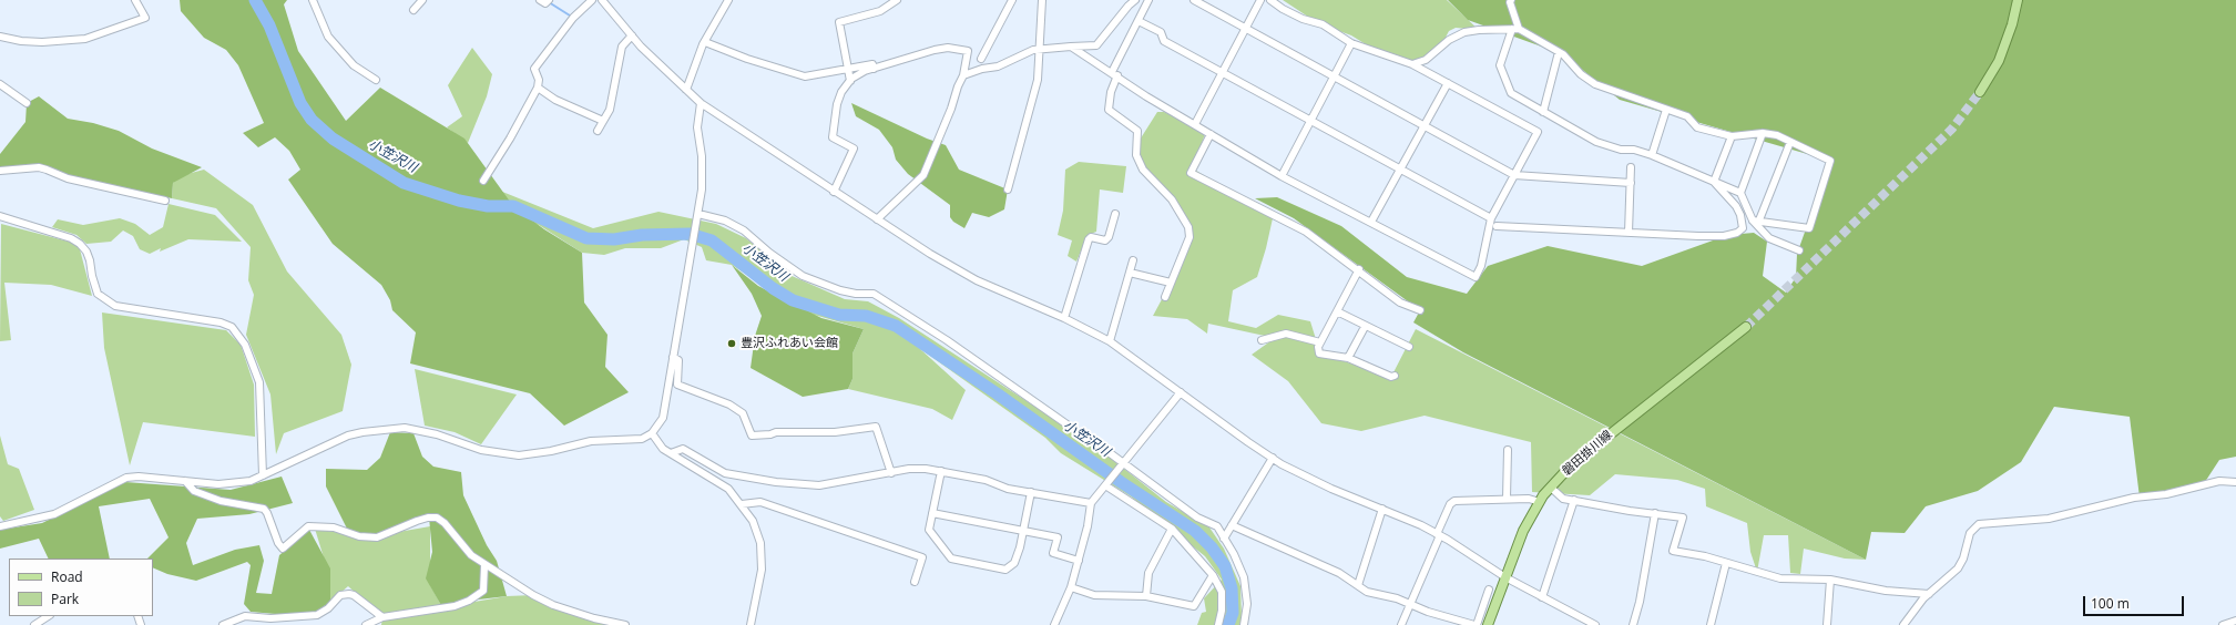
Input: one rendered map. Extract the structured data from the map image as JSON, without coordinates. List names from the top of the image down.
{
  "streets": {
    "main road": ["磐田掛川線"]
  },
  "water": ["小笠沢川"],
  "places": ["豊沢ふれあい会館"],
  "legend": ["Road", "Park"],
  "scale_bar": "100 m"
}
